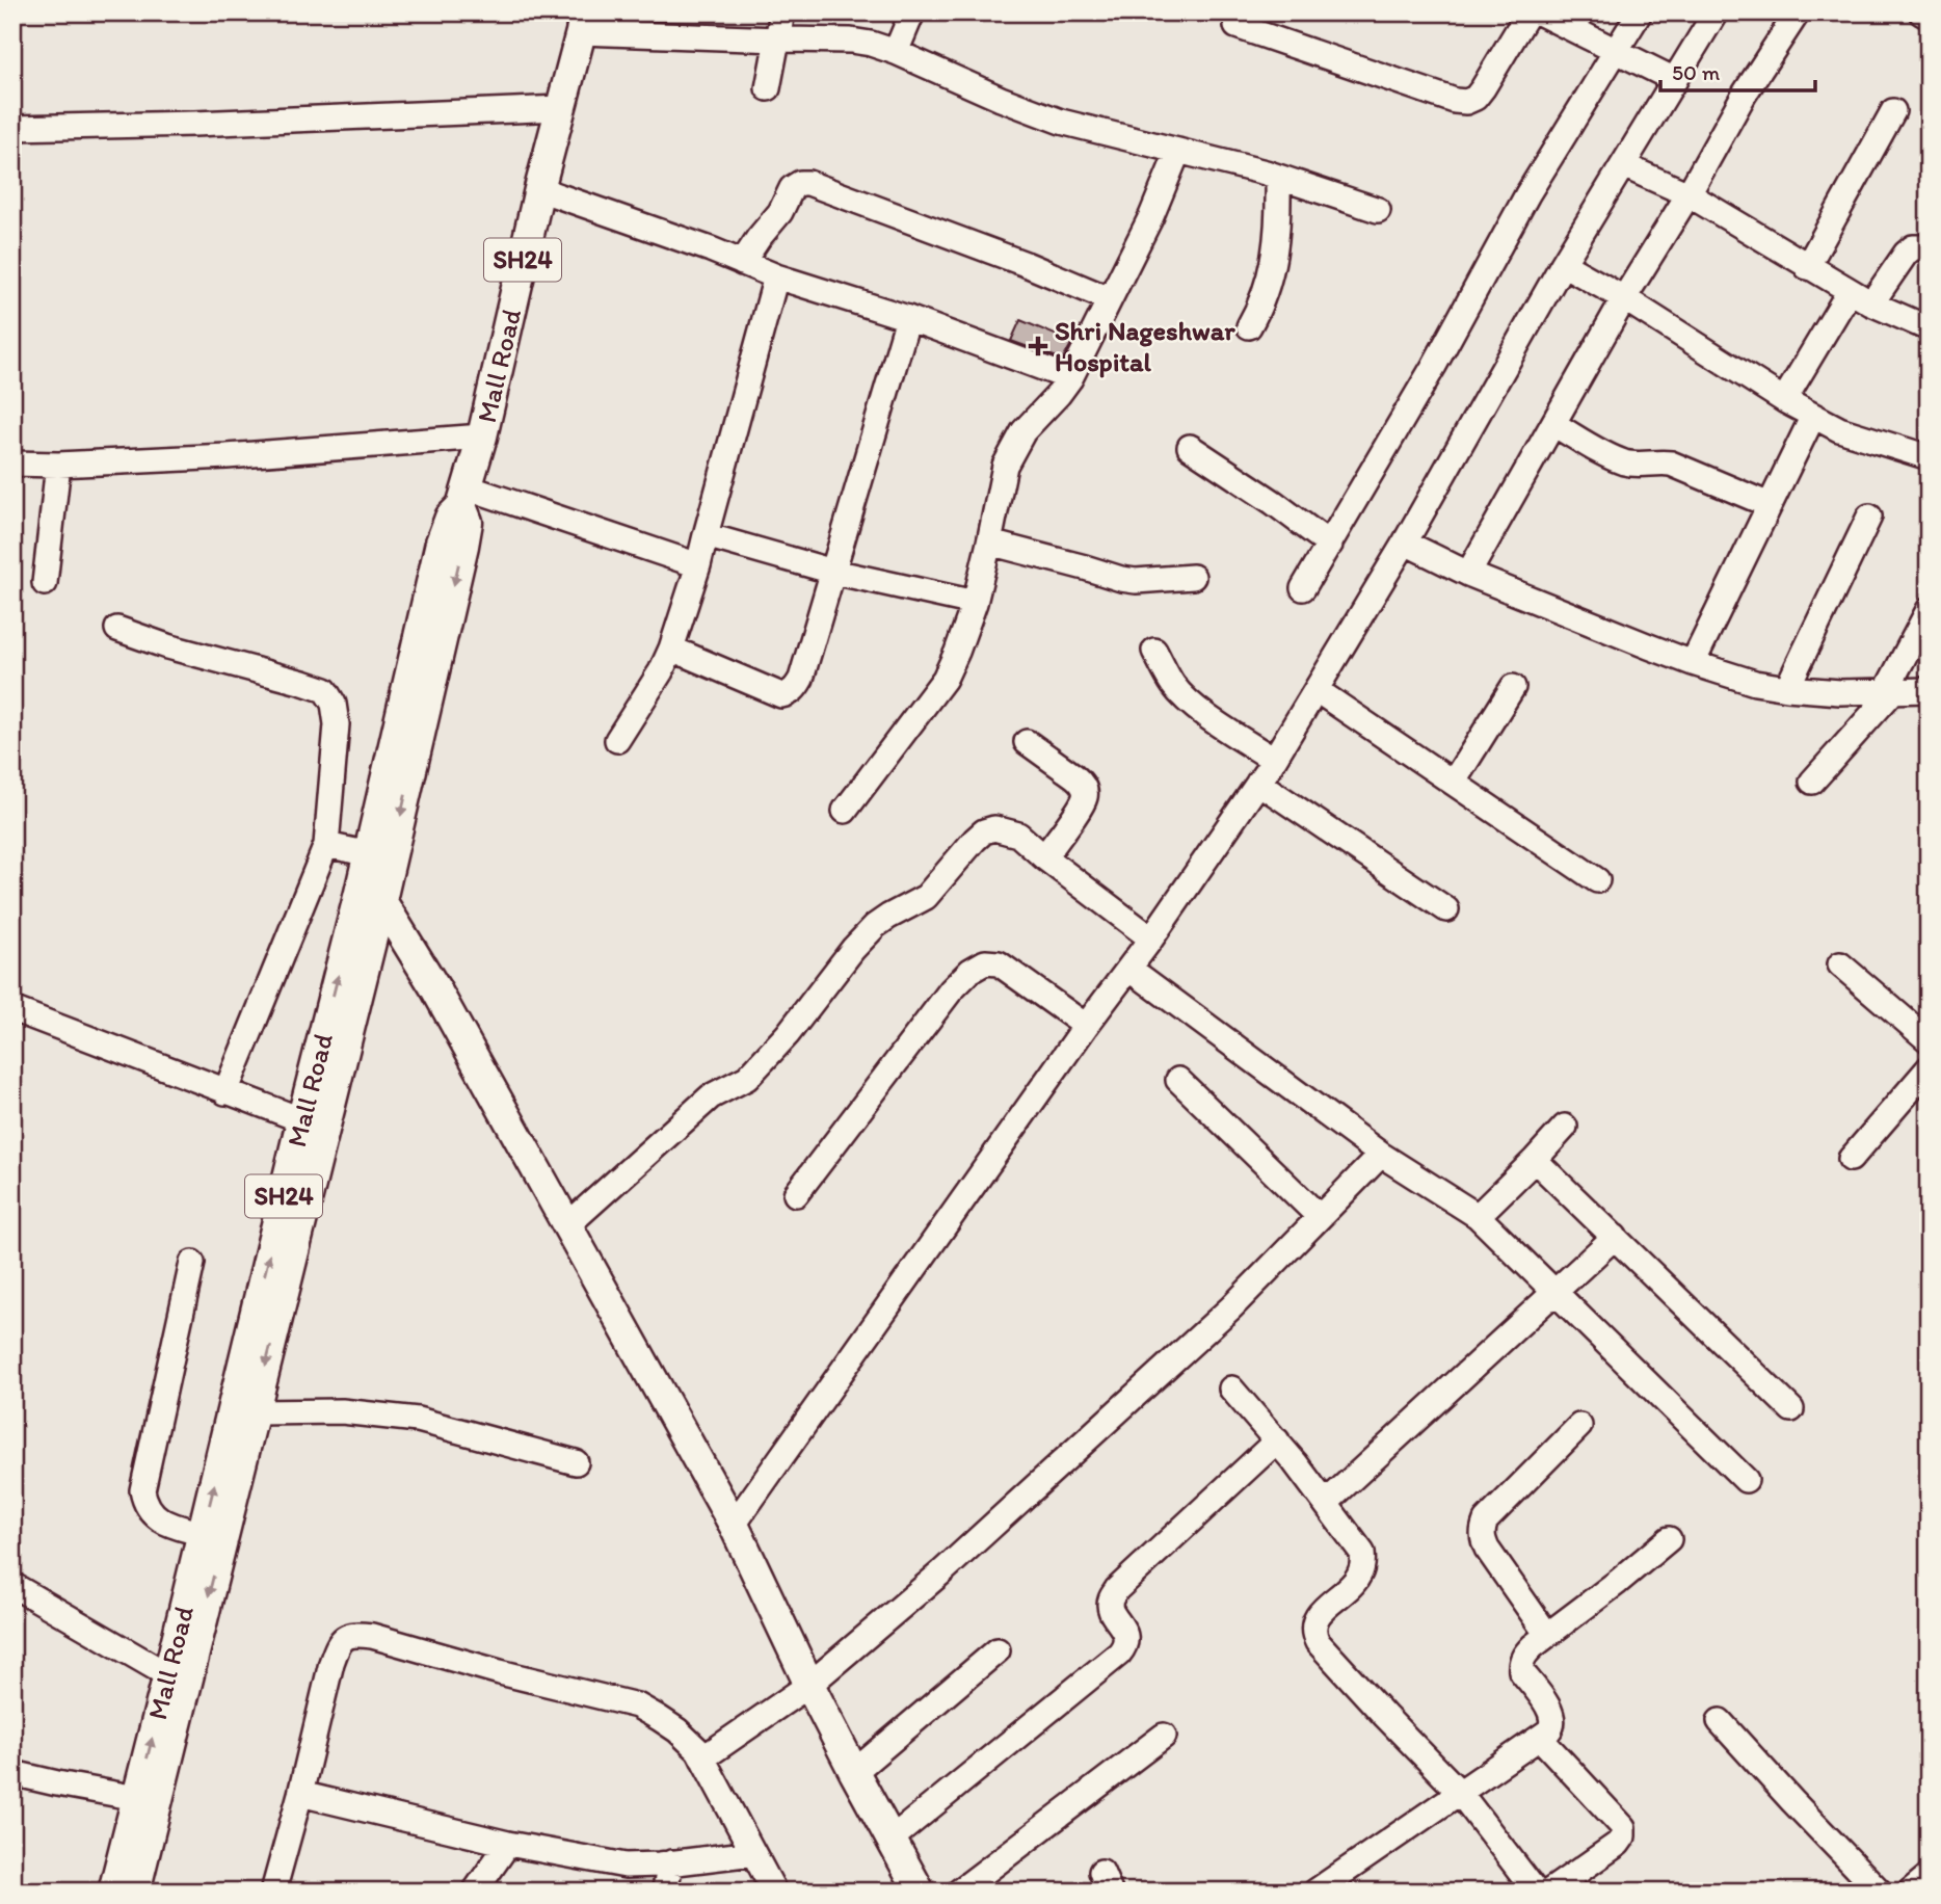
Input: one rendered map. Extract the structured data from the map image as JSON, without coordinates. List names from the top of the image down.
{
  "streets": {
    "main road": ["SH24", "Mall Road"]
  },
  "places": {
    "health": ["Shri Nageshwar Hospital"]
  },
  "scale_bar": "50 m"
}
